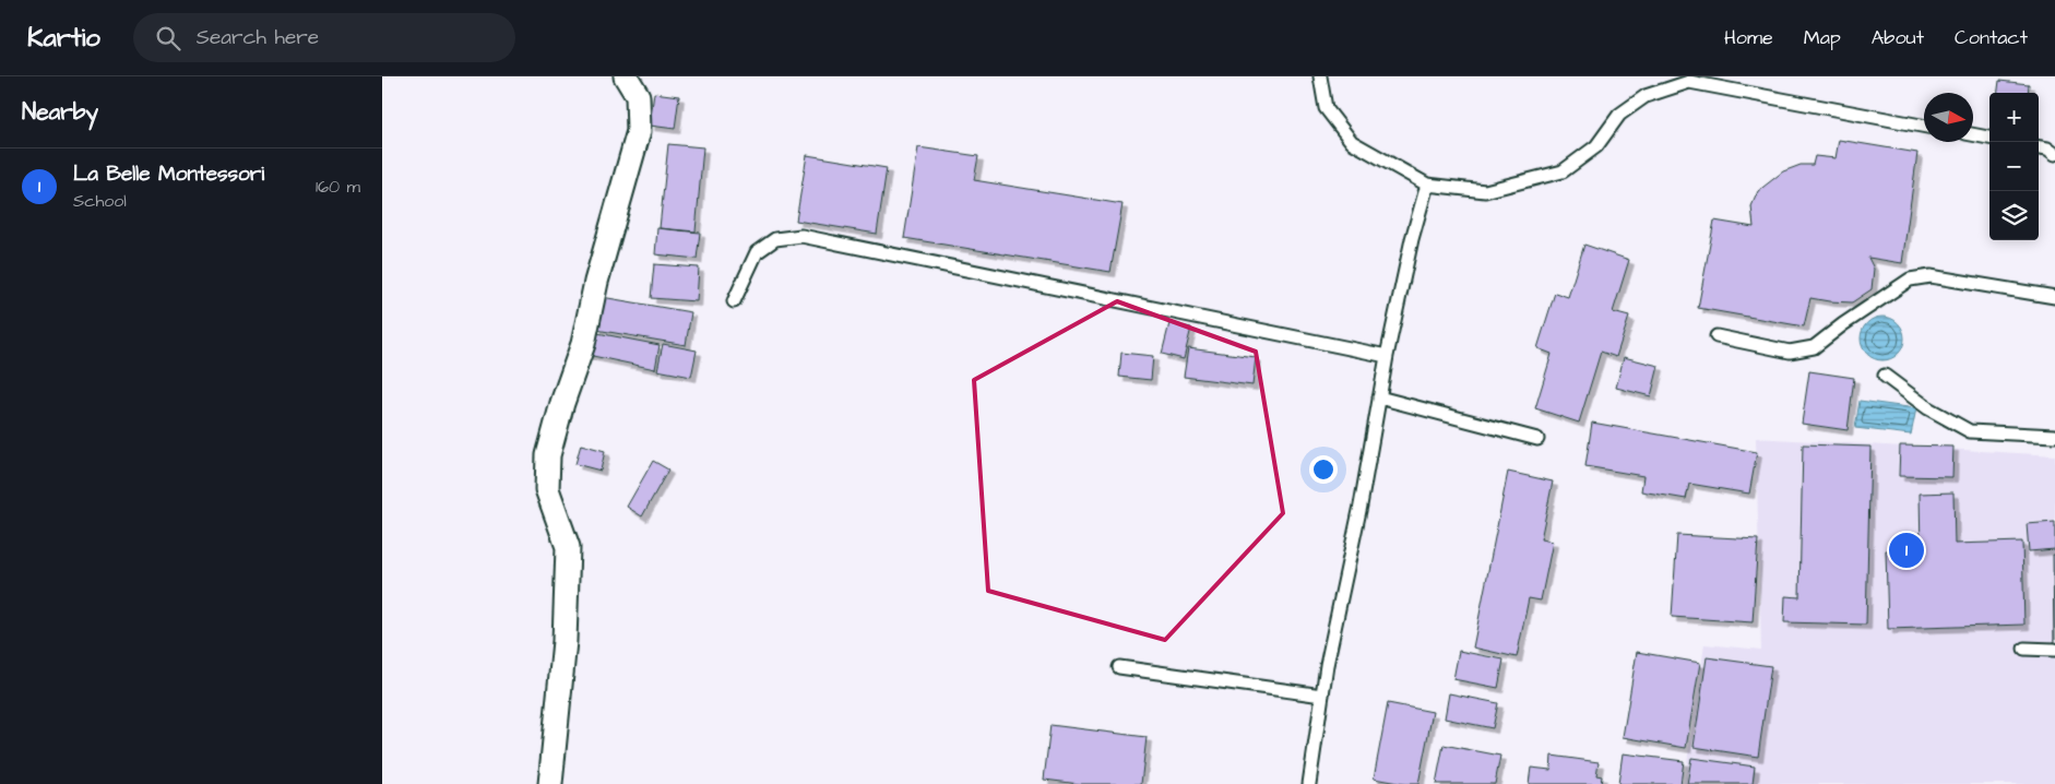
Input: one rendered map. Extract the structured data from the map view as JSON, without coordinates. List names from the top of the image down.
{
  "north": "right",
  "page": {
    "header": "Kartio",
    "search": "Search here",
    "nav": [
      "Home",
      "Map",
      "About",
      "Contact"
    ],
    "heading": "Nearby",
    "map_buttons": ["+", "−"],
    "list": [
      {
        "mark": "1",
        "name": "La Belle Montessori",
        "note": "School",
        "value": "160 m"
      }
    ],
    "pins": "1"
  }
}
